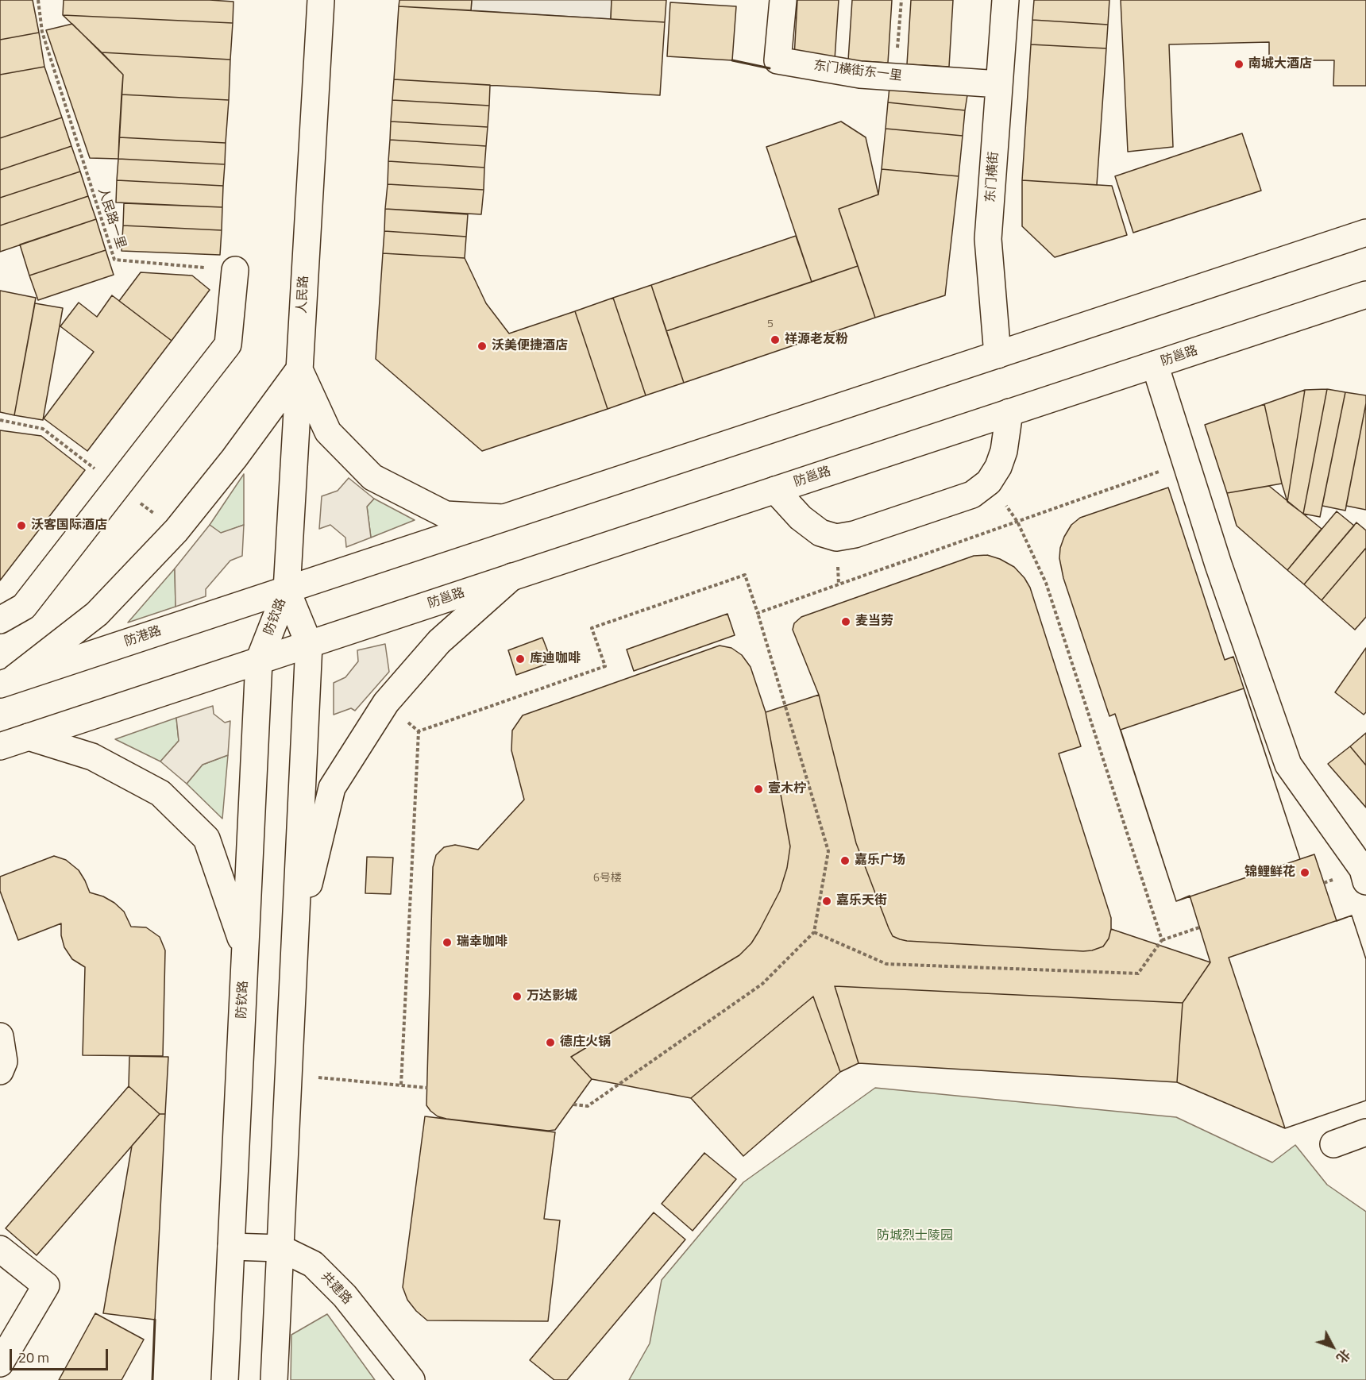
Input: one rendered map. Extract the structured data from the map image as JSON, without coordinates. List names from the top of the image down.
{
  "streets": {
    "main road": [
      "东门横街东一里",
      "东门横街",
      "人民路",
      "防邕路",
      "防钦路",
      "防港路",
      "共建路"
    ],
    "path": ["人民路一里"]
  },
  "crossings": [
    ["东门横街东一里", "东门横街"],
    ["人民路", "防钦路"],
    ["人民路", "防港路"],
    ["防邕路", "防钦路"],
    ["防钦路", "防港路"],
    ["防钦路", "共建路"]
  ],
  "parks": ["防城烈士陵园"],
  "places": [
    "南城大酒店",
    "祥源老友粉",
    "沃美便捷酒店",
    "沃客国际酒店",
    "麦当劳",
    "库迪咖啡",
    "壹木柠",
    "嘉乐广场",
    "锦鲤鲜花",
    "嘉乐天街",
    "瑞幸咖啡",
    "万达影城",
    "德庄火锅"
  ],
  "house_numbers": ["5", "6号楼"],
  "scale_bar": "20 m",
  "north": "bottom right"
}
